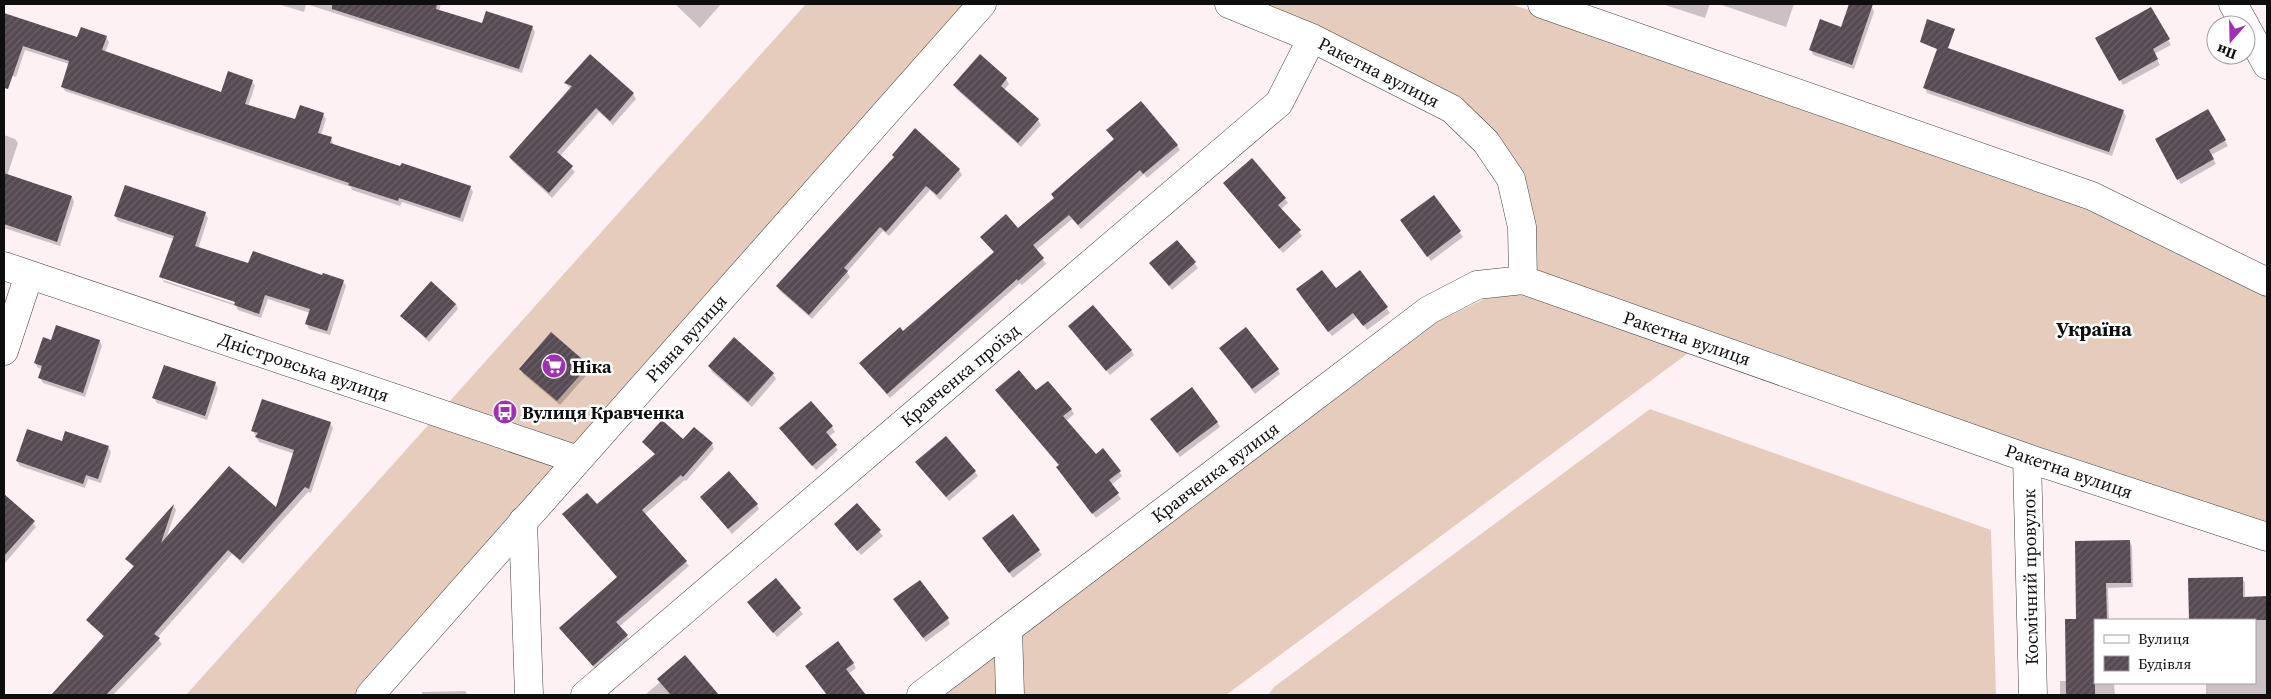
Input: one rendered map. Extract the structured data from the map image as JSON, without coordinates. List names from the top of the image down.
{
  "streets": {
    "street": [
      "Ракетна вулиця",
      "Рівна вулиця",
      "Дністровська вулиця",
      "Кравченка проїзд",
      "Кравченка вулиця",
      "Космічний провулок"
    ]
  },
  "crossings": [
    ["Ракетна вулиця", "Кравченка проїзд"],
    ["Ракетна вулиця", "Кравченка вулиця"],
    ["Ракетна вулиця", "Космічний провулок"],
    ["Рівна вулиця", "Дністровська вулиця"]
  ],
  "districts": ["Україна"],
  "places": {
    "supermarket": ["Ніка"],
    "bus stop": ["Вулиця Кравченка"]
  },
  "legend": ["Вулиця", "Будівля"],
  "north": "bottom"
}
